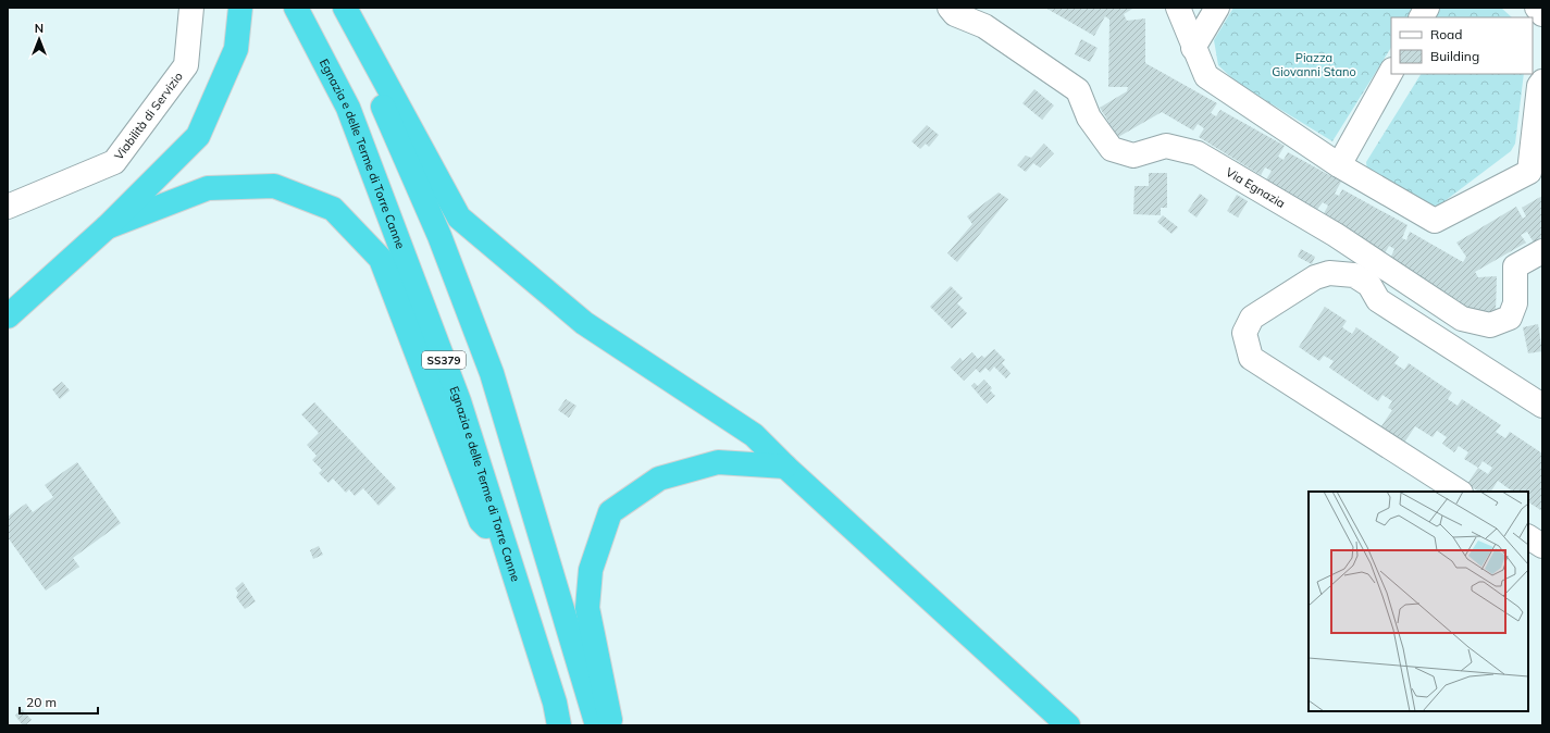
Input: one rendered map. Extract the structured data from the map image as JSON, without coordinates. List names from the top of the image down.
{
  "streets": {
    "highway": ["Egnazia e delle Terme di Torre Canne", "SS379"],
    "street": ["Viabilità di Servizio", "Via Egnazia"]
  },
  "parks": ["Piazza Giovanni Stano"],
  "legend": ["Road", "Building"],
  "scale_bar": "20 m",
  "north": "top"
}
